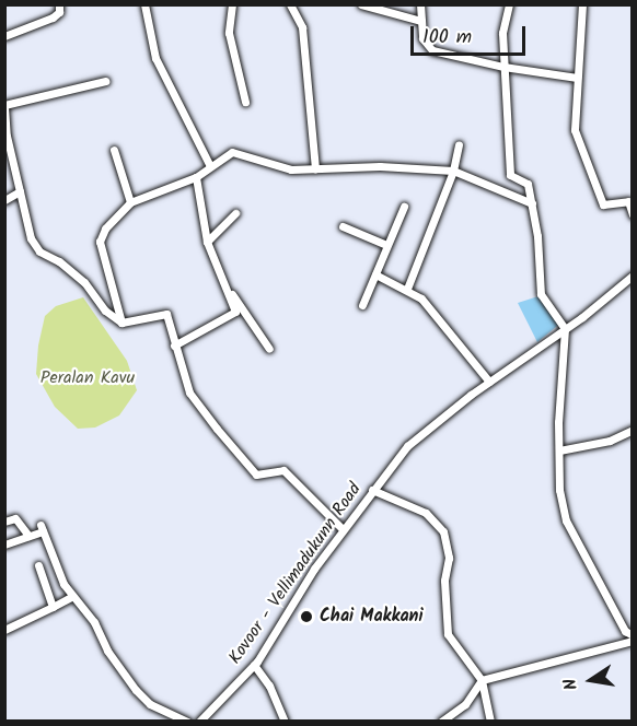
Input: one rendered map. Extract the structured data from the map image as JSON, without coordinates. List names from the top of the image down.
{
  "streets": {
    "street": ["Kovoor - Vellimadukunn Road"]
  },
  "parks": ["Peralan Kavu"],
  "places": ["Chai Makkani"],
  "scale_bar": "100 m",
  "north": "left"
}
